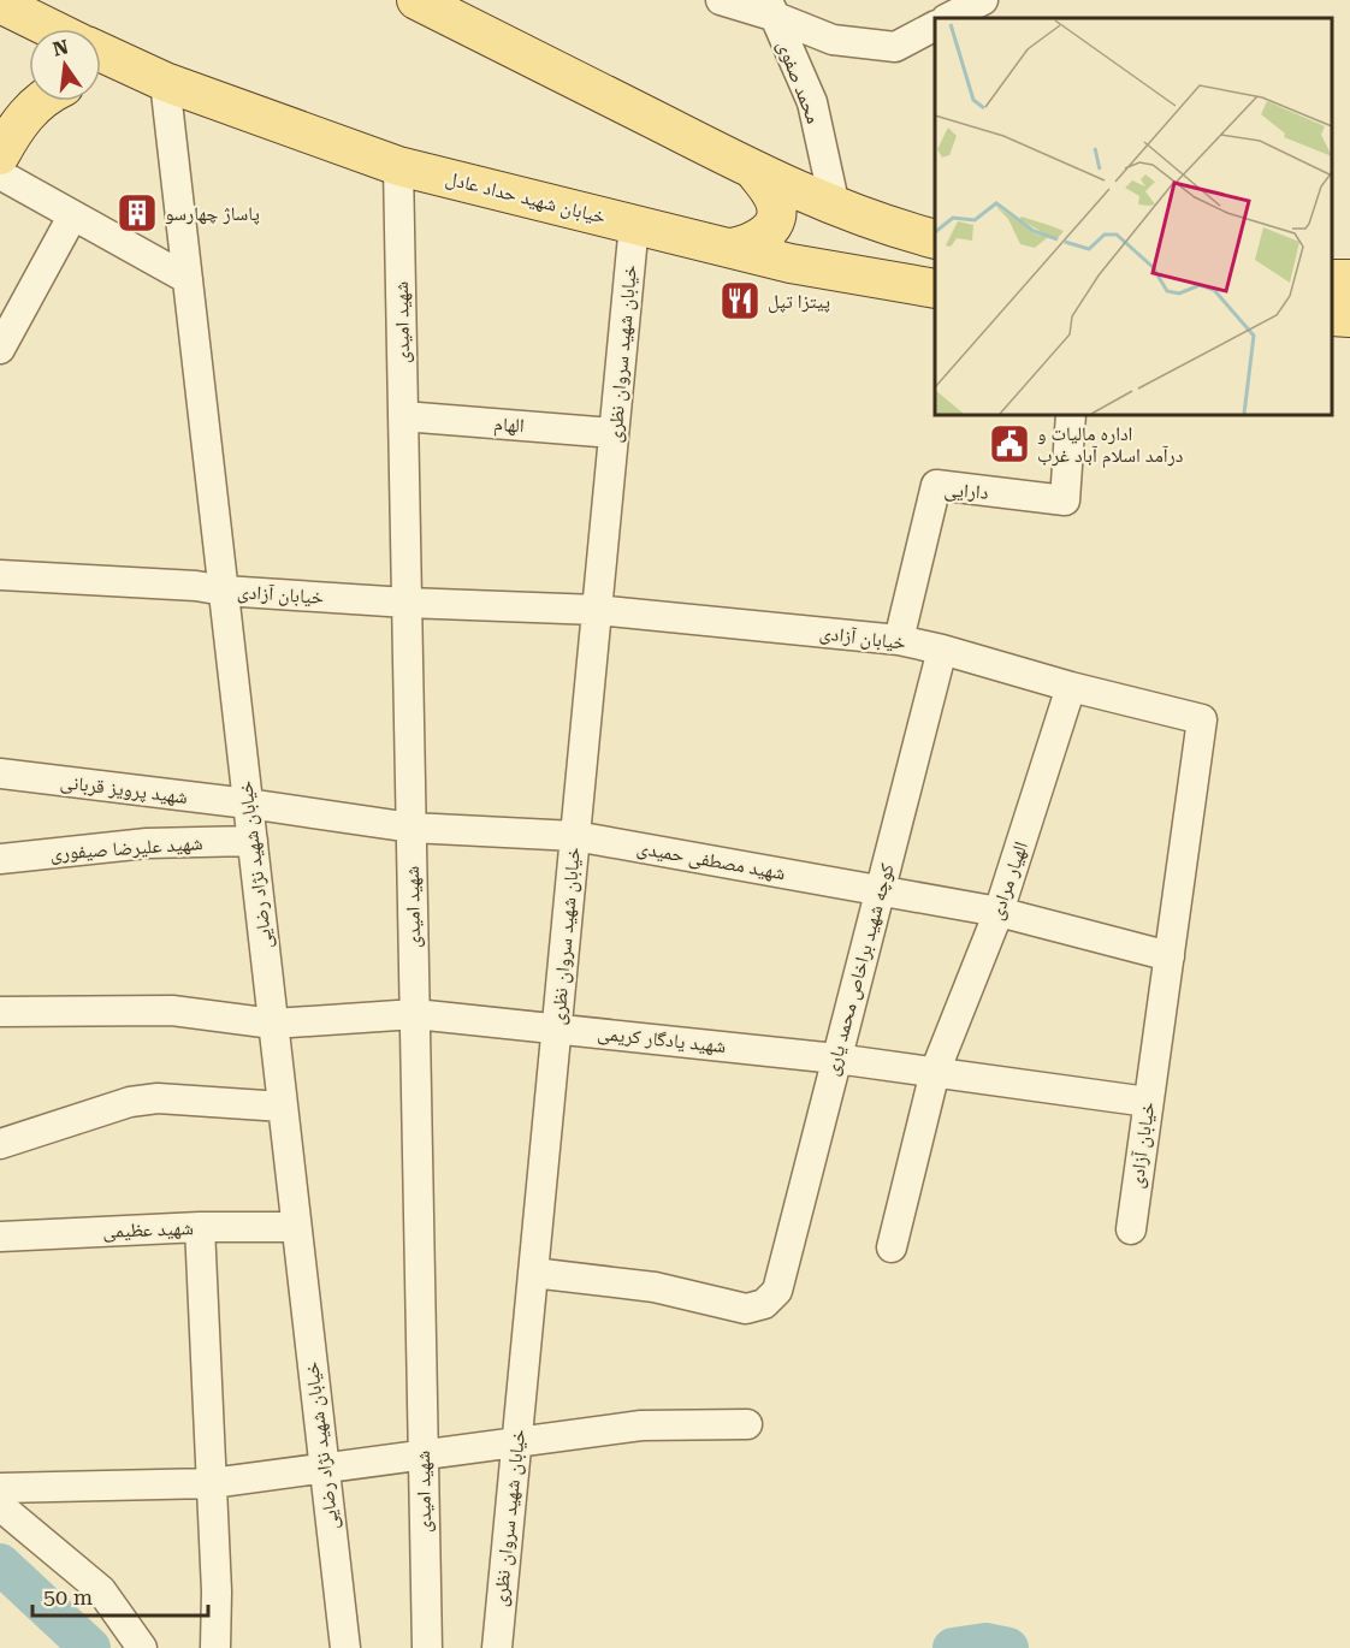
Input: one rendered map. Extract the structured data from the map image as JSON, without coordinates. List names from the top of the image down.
{
  "streets": {
    "main road": ["خیابان شهید حداد عادل"],
    "street": [
      "محمد صفوی",
      "شهید امیدی",
      "خیابان شهید سروان نظری",
      "الهام",
      "دارایی",
      "خیابان آزادی",
      "شهید پرویز قربانی",
      "شهید علیرضا صیفوری",
      "شهید مصطفی حمیدی",
      "خیابان شهید نژاد رضایی",
      "الهیار مرادی",
      "کوچه شهید براخاص محمد یاری",
      "شهید یادگار کریمی",
      "شهید عظیمی"
    ]
  },
  "crossings": [
    ["خیابان شهید حداد عادل", "شهید امیدی"],
    ["خیابان شهید حداد عادل", "خیابان شهید سروان نظری"],
    ["خیابان شهید حداد عادل", "خیابان شهید نژاد رضایی"],
    ["شهید امیدی", "الهام"],
    ["شهید امیدی", "خیابان آزادی"],
    ["شهید امیدی", "شهید مصطفی حمیدی"],
    ["شهید امیدی", "شهید یادگار کریمی"],
    ["خیابان شهید سروان نظری", "الهام"],
    ["خیابان شهید سروان نظری", "خیابان آزادی"],
    ["خیابان شهید سروان نظری", "شهید مصطفی حمیدی"],
    ["خیابان شهید سروان نظری", "کوچه شهید براخاص محمد یاری"],
    ["خیابان شهید سروان نظری", "شهید یادگار کریمی"],
    ["دارایی", "خیابان آزادی"],
    ["خیابان آزادی", "شهید مصطفی حمیدی"],
    ["خیابان آزادی", "خیابان شهید نژاد رضایی"],
    ["خیابان آزادی", "الهیار مرادی"],
    ["خیابان آزادی", "کوچه شهید براخاص محمد یاری"],
    ["خیابان آزادی", "شهید یادگار کریمی"],
    ["شهید پرویز قربانی", "شهید مصطفی حمیدی"],
    ["شهید پرویز قربانی", "خیابان شهید نژاد رضایی"],
    ["شهید علیرضا صیفوری", "خیابان شهید نژاد رضایی"],
    ["شهید مصطفی حمیدی", "خیابان شهید نژاد رضایی"],
    ["شهید مصطفی حمیدی", "الهیار مرادی"],
    ["شهید مصطفی حمیدی", "کوچه شهید براخاص محمد یاری"],
    ["خیابان شهید نژاد رضایی", "شهید یادگار کریمی"],
    ["خیابان شهید نژاد رضایی", "شهید عظیمی"],
    ["الهیار مرادی", "شهید یادگار کریمی"],
    ["کوچه شهید براخاص محمد یاری", "شهید یادگار کریمی"]
  ],
  "places": {
    "building": ["پاساژ چهارسو"],
    "restaurant": ["پیتزا تپل"],
    "public building": ["اداره مالیات و درآمد اسلام آباد غرب"]
  },
  "scale_bar": "50 m",
  "north": "top"
}
